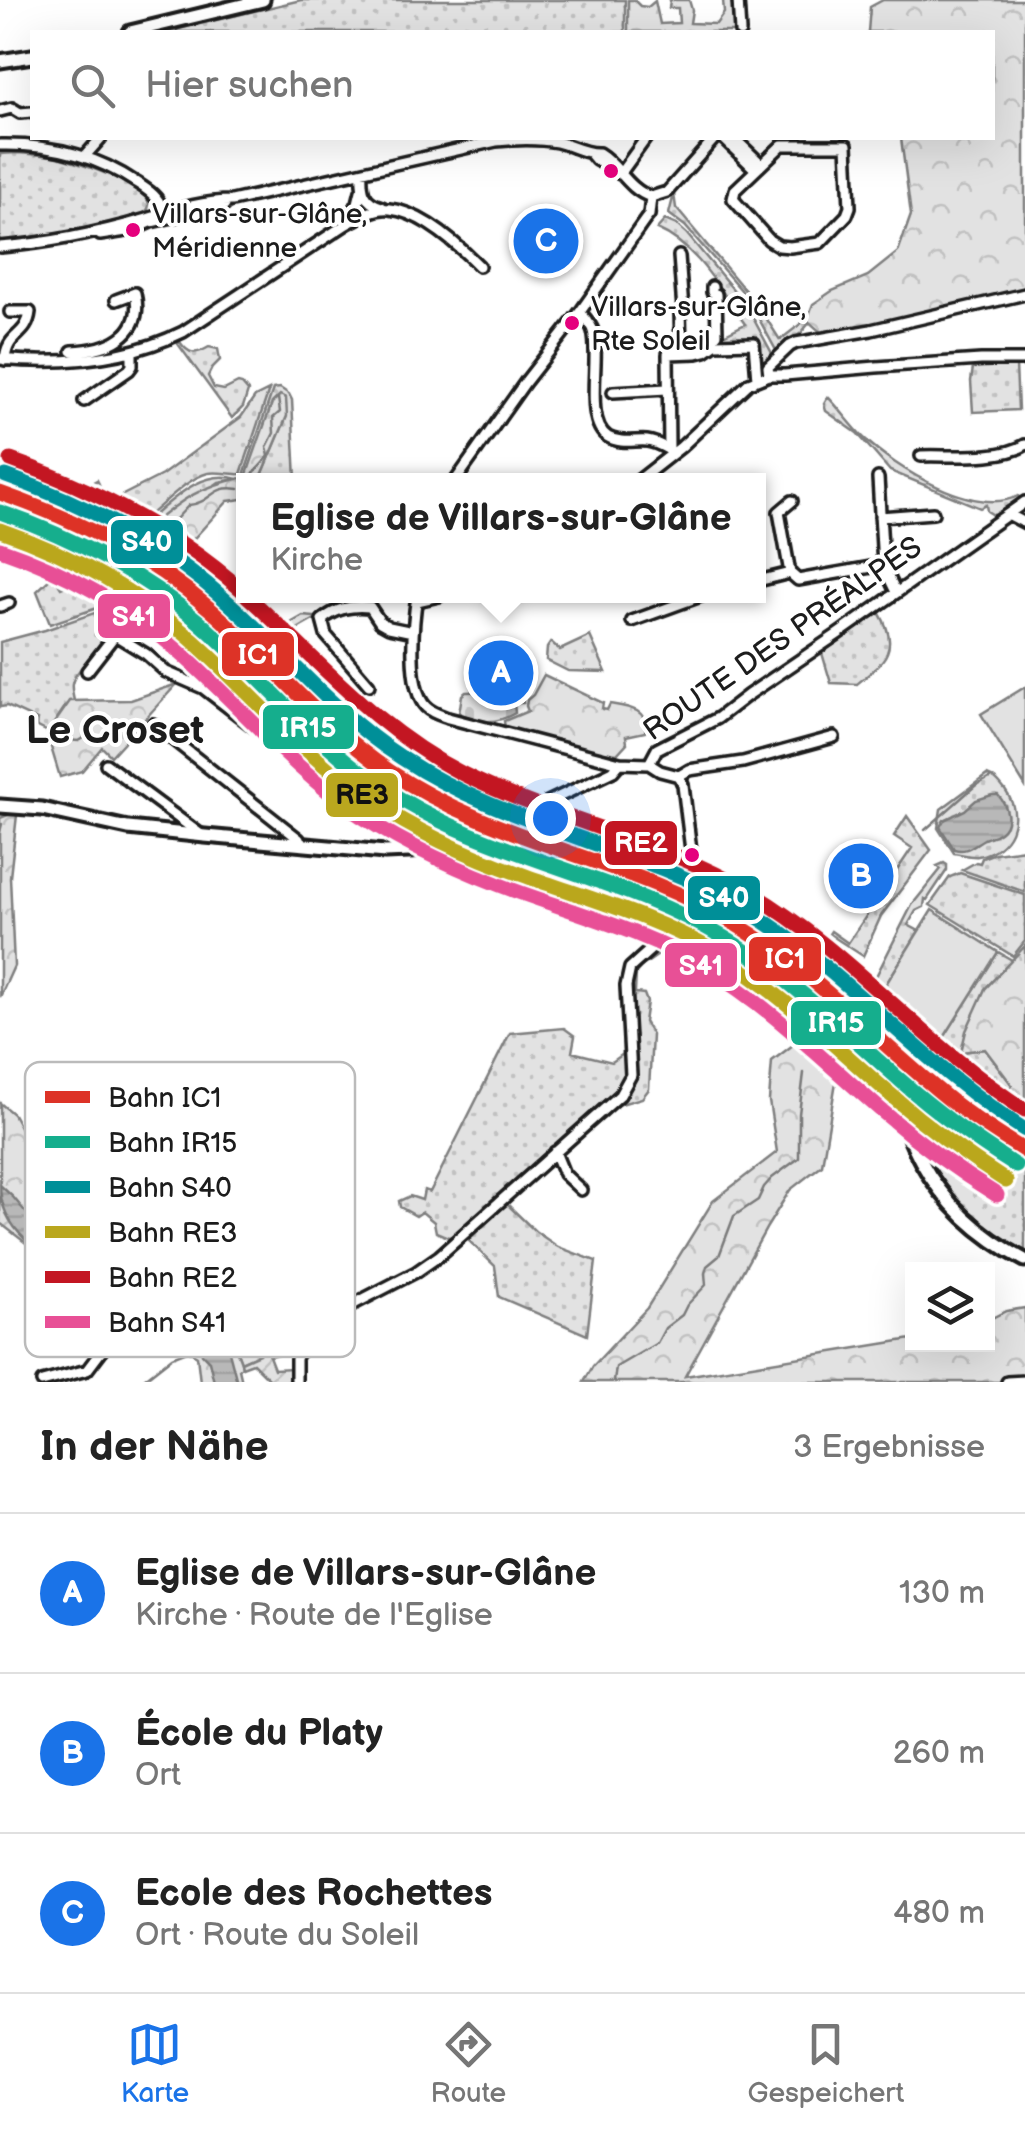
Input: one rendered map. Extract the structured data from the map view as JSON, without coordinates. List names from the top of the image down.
{
  "streets": {
    "street": ["ROUTE DES PRÉALPES"]
  },
  "districts": ["Le Croset"],
  "places": ["Villars-sur-Glâne, Méridienne", "Villars-sur-Glâne, Rte Soleil"],
  "lines": [
    "rail line RE2",
    "rail line S40",
    "rail line IC1",
    "rail line IR15",
    "rail line RE3",
    "rail line S41"
  ],
  "legend": [
    "Bahn IC1",
    "Bahn IR15",
    "Bahn S40",
    "Bahn RE3",
    "Bahn RE2",
    "Bahn S41"
  ],
  "page": {
    "search": "Hier suchen",
    "pins": ["C", "A", "B"],
    "popup": ["Eglise de Villars-sur-Glâne", "Kirche"],
    "heading": ["In der Nähe", "3 Ergebnisse"],
    "list": [
      {
        "mark": "A",
        "name": "Eglise de Villars-sur-Glâne",
        "note": "Kirche · Route de l'Eglise",
        "value": "130 m"
      },
      {
        "mark": "B",
        "name": "École du Platy",
        "note": "Ort",
        "value": "260 m"
      },
      {
        "mark": "C",
        "name": "Ecole des Rochettes",
        "note": "Ort · Route du Soleil",
        "value": "480 m"
      }
    ],
    "nav": ["Karte", "Route", "Gespeichert"]
  }
}
